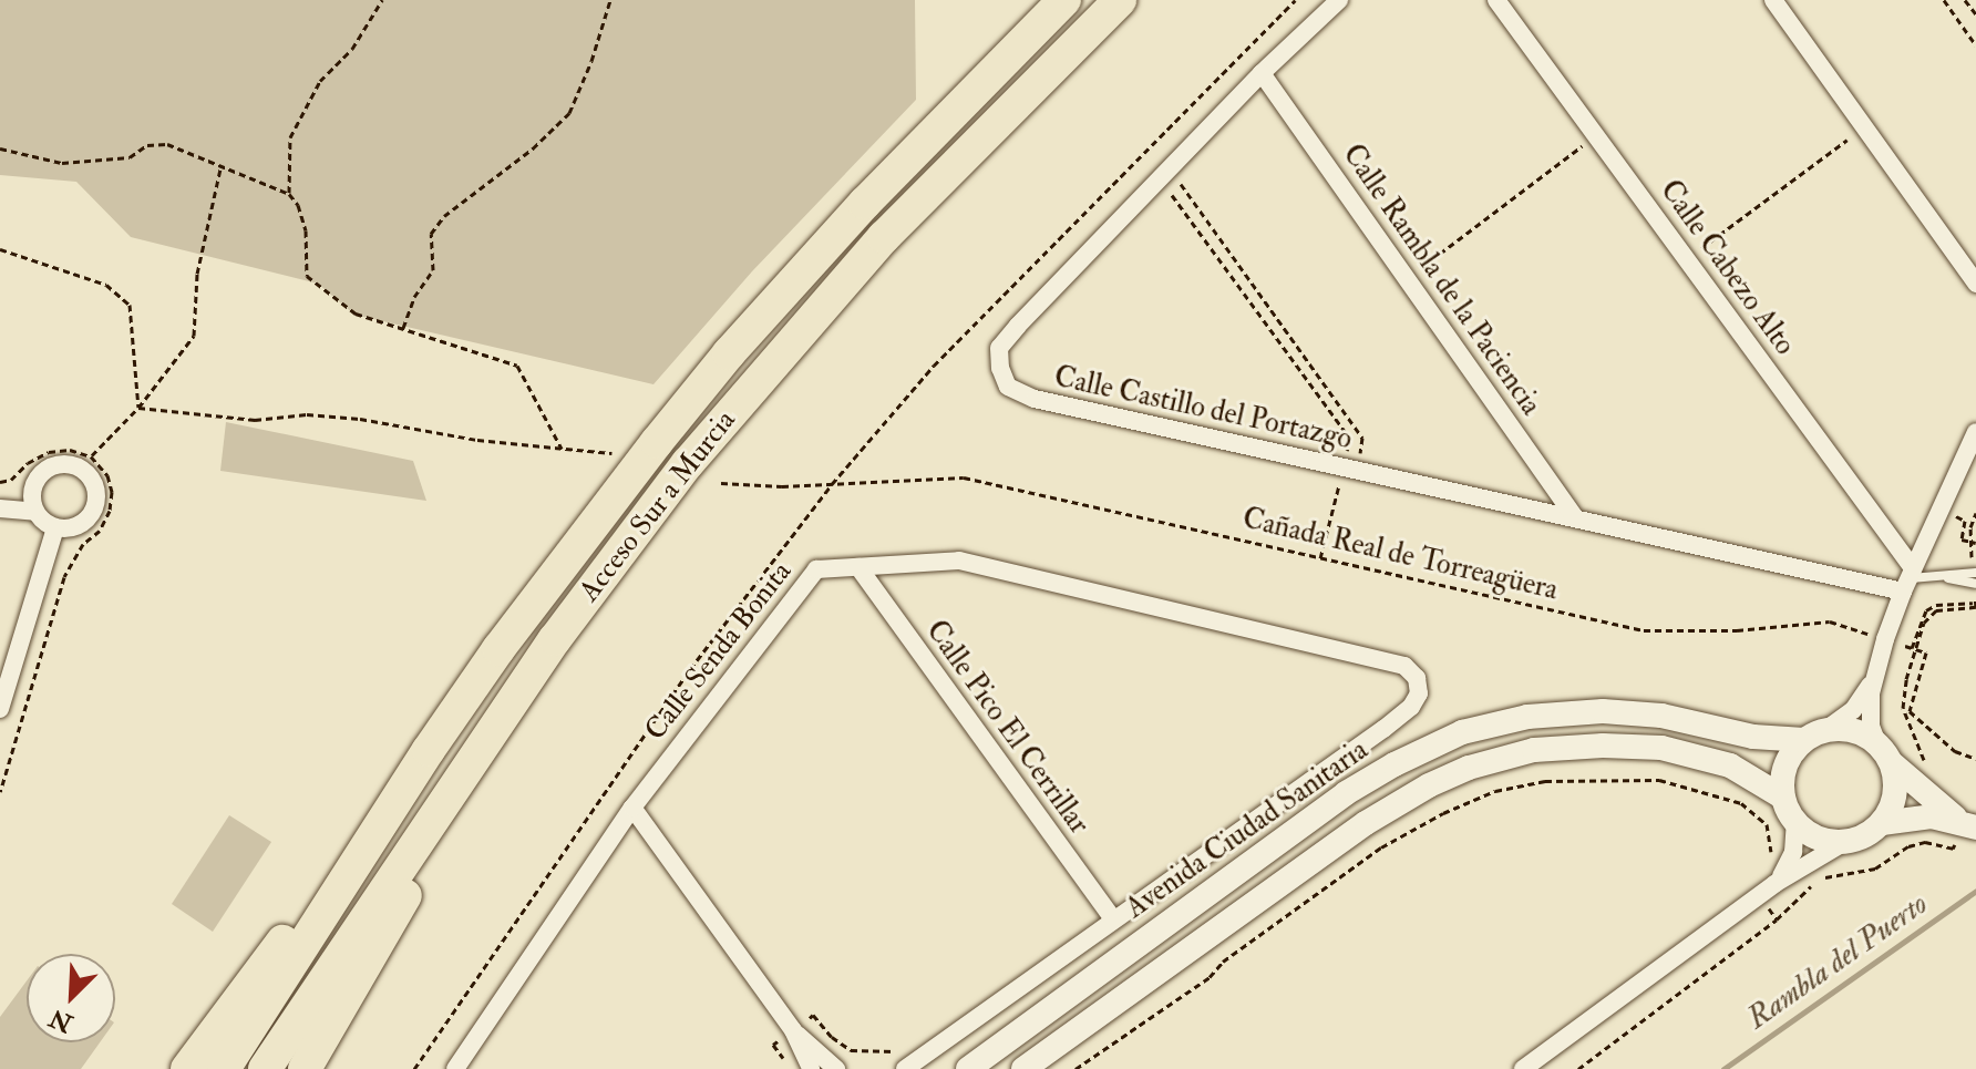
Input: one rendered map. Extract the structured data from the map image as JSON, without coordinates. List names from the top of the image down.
{
  "streets": {
    "highway": ["Acceso Sur a Murcia"],
    "street": [
      "Calle Cabezo Alto",
      "Calle Rambla de la Paciencia",
      "Calle Castillo del Portazgo",
      "Calle Senda Bonita",
      "Calle Pico El Cerrillar",
      "Avenida Ciudad Sanitaria"
    ],
    "path": ["Cañada Real de Torreagüera"]
  },
  "crossings": [
    ["Calle Cabezo Alto", "Calle Castillo del Portazgo"],
    ["Calle Rambla de la Paciencia", "Calle Castillo del Portazgo"],
    ["Calle Senda Bonita", "Calle Pico El Cerrillar"]
  ],
  "water": ["Rambla del Puerto"],
  "north": "bottom left"
}
